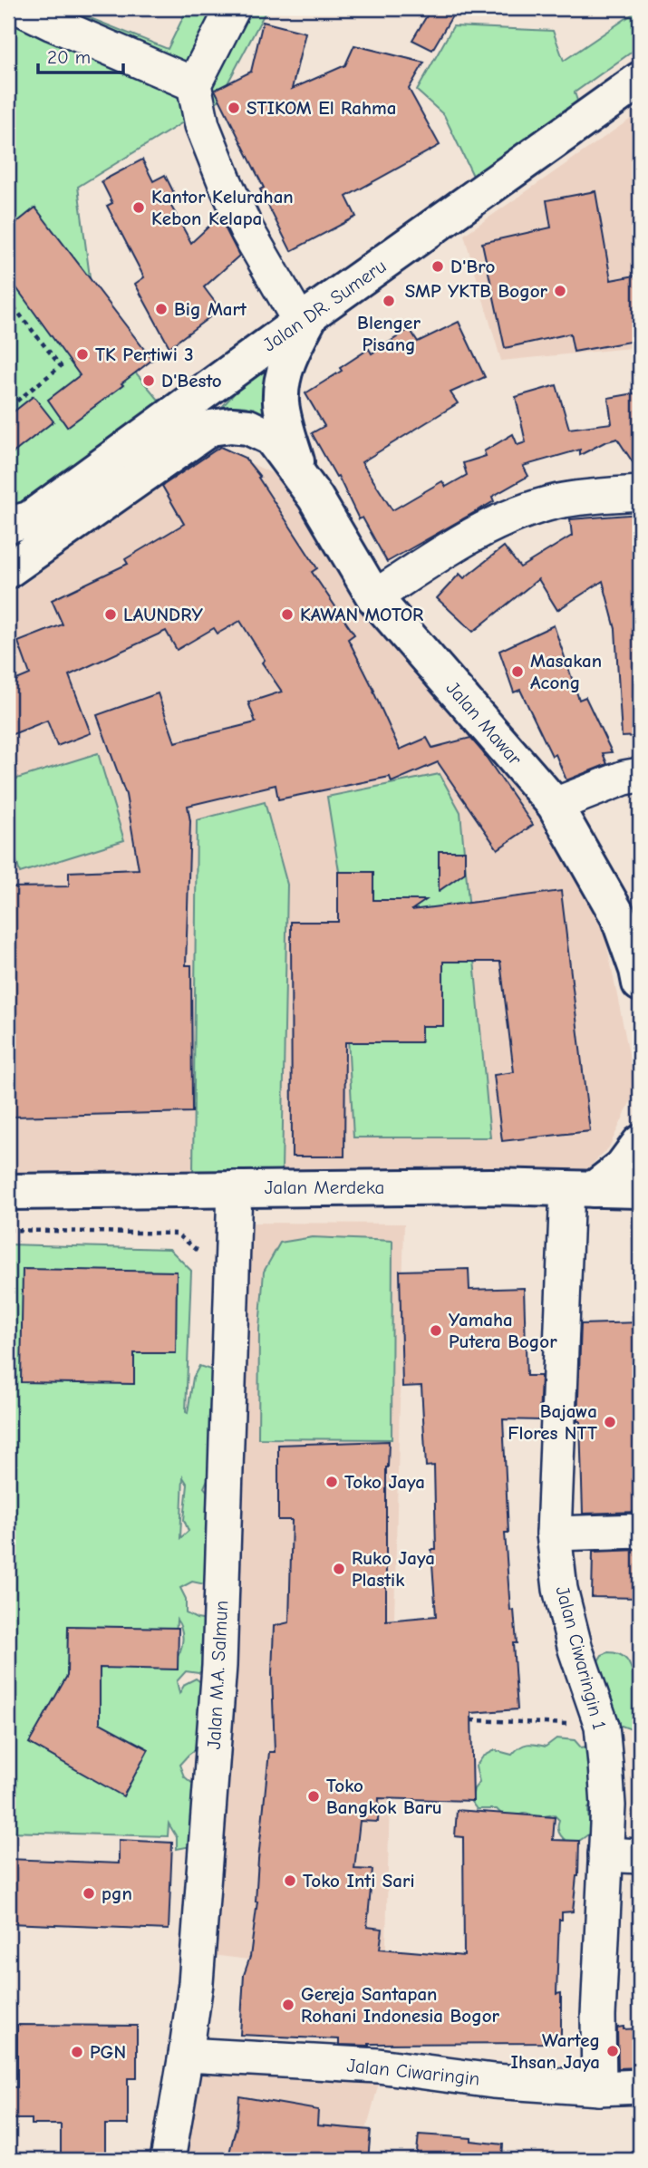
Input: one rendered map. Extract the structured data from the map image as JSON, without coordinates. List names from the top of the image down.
{
  "streets": {
    "main road": ["Jalan DR. Sumeru", "Jalan Mawar", "Jalan Merdeka"],
    "street": ["Jalan Ciwaringin 1", "Jalan M.A. Salmun", "Jalan Ciwaringin"]
  },
  "crossings": [
    ["Jalan Merdeka", "Jalan Ciwaringin 1"],
    ["Jalan Merdeka", "Jalan M.A. Salmun"],
    ["Jalan Ciwaringin 1", "Jalan Ciwaringin"],
    ["Jalan M.A. Salmun", "Jalan Ciwaringin"]
  ],
  "places": [
    "STIKOM El Rahma",
    "Kantor Kelurahan Kebon Kelapa",
    "D'Bro",
    "SMP YKTB Bogor",
    "Blenger Pisang",
    "Big Mart",
    "TK Pertiwi 3",
    "D'Besto",
    "LAUNDRY",
    "KAWAN MOTOR",
    "Masakan Acong",
    "Yamaha Putera Bogor",
    "Bajawa Flores NTT",
    "Toko Jaya",
    "Ruko Jaya Plastik",
    "Toko Bangkok Baru",
    "Toko Inti Sari",
    "pgn",
    "Gereja Santapan Rohani Indonesia Bogor",
    "Warteg Ihsan Jaya",
    "PGN"
  ],
  "scale_bar": "20 m"
}
